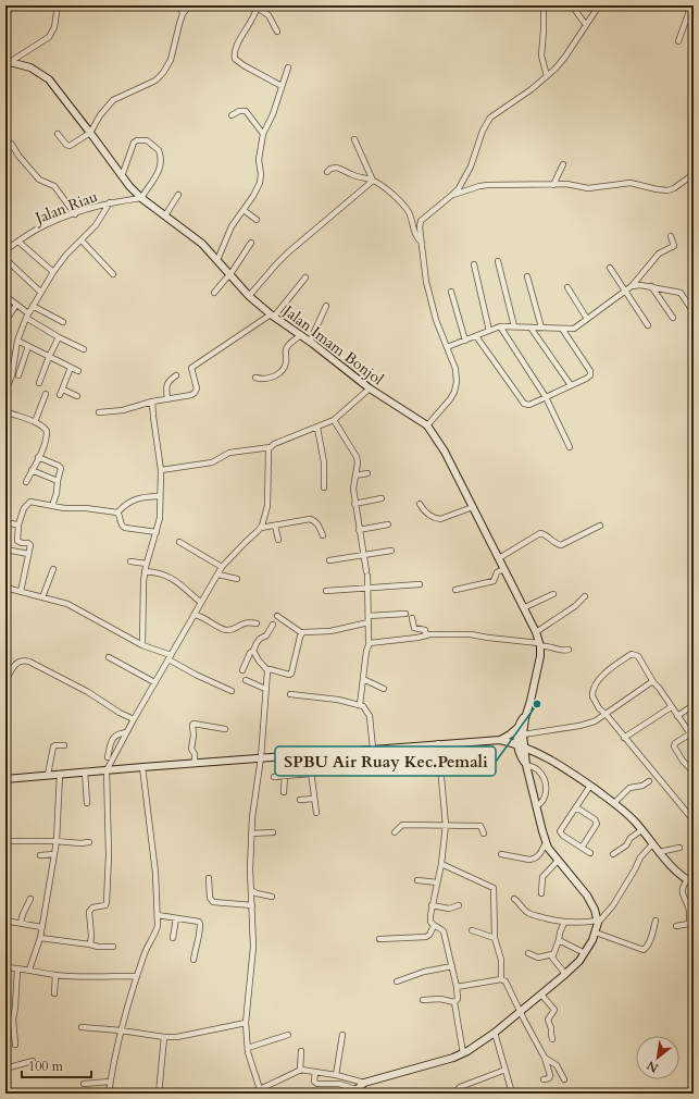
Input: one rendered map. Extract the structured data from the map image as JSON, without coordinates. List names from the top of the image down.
{
  "streets": {
    "main road": ["Jalan Imam Bonjol"],
    "street": ["Jalan Riau"]
  },
  "crossings": [
    ["Jalan Riau", "Jalan Imam Bonjol"]
  ],
  "places": ["SPBU Air Ruay Kec.Pemali"],
  "scale_bar": "100 m",
  "north": "bottom left"
}
